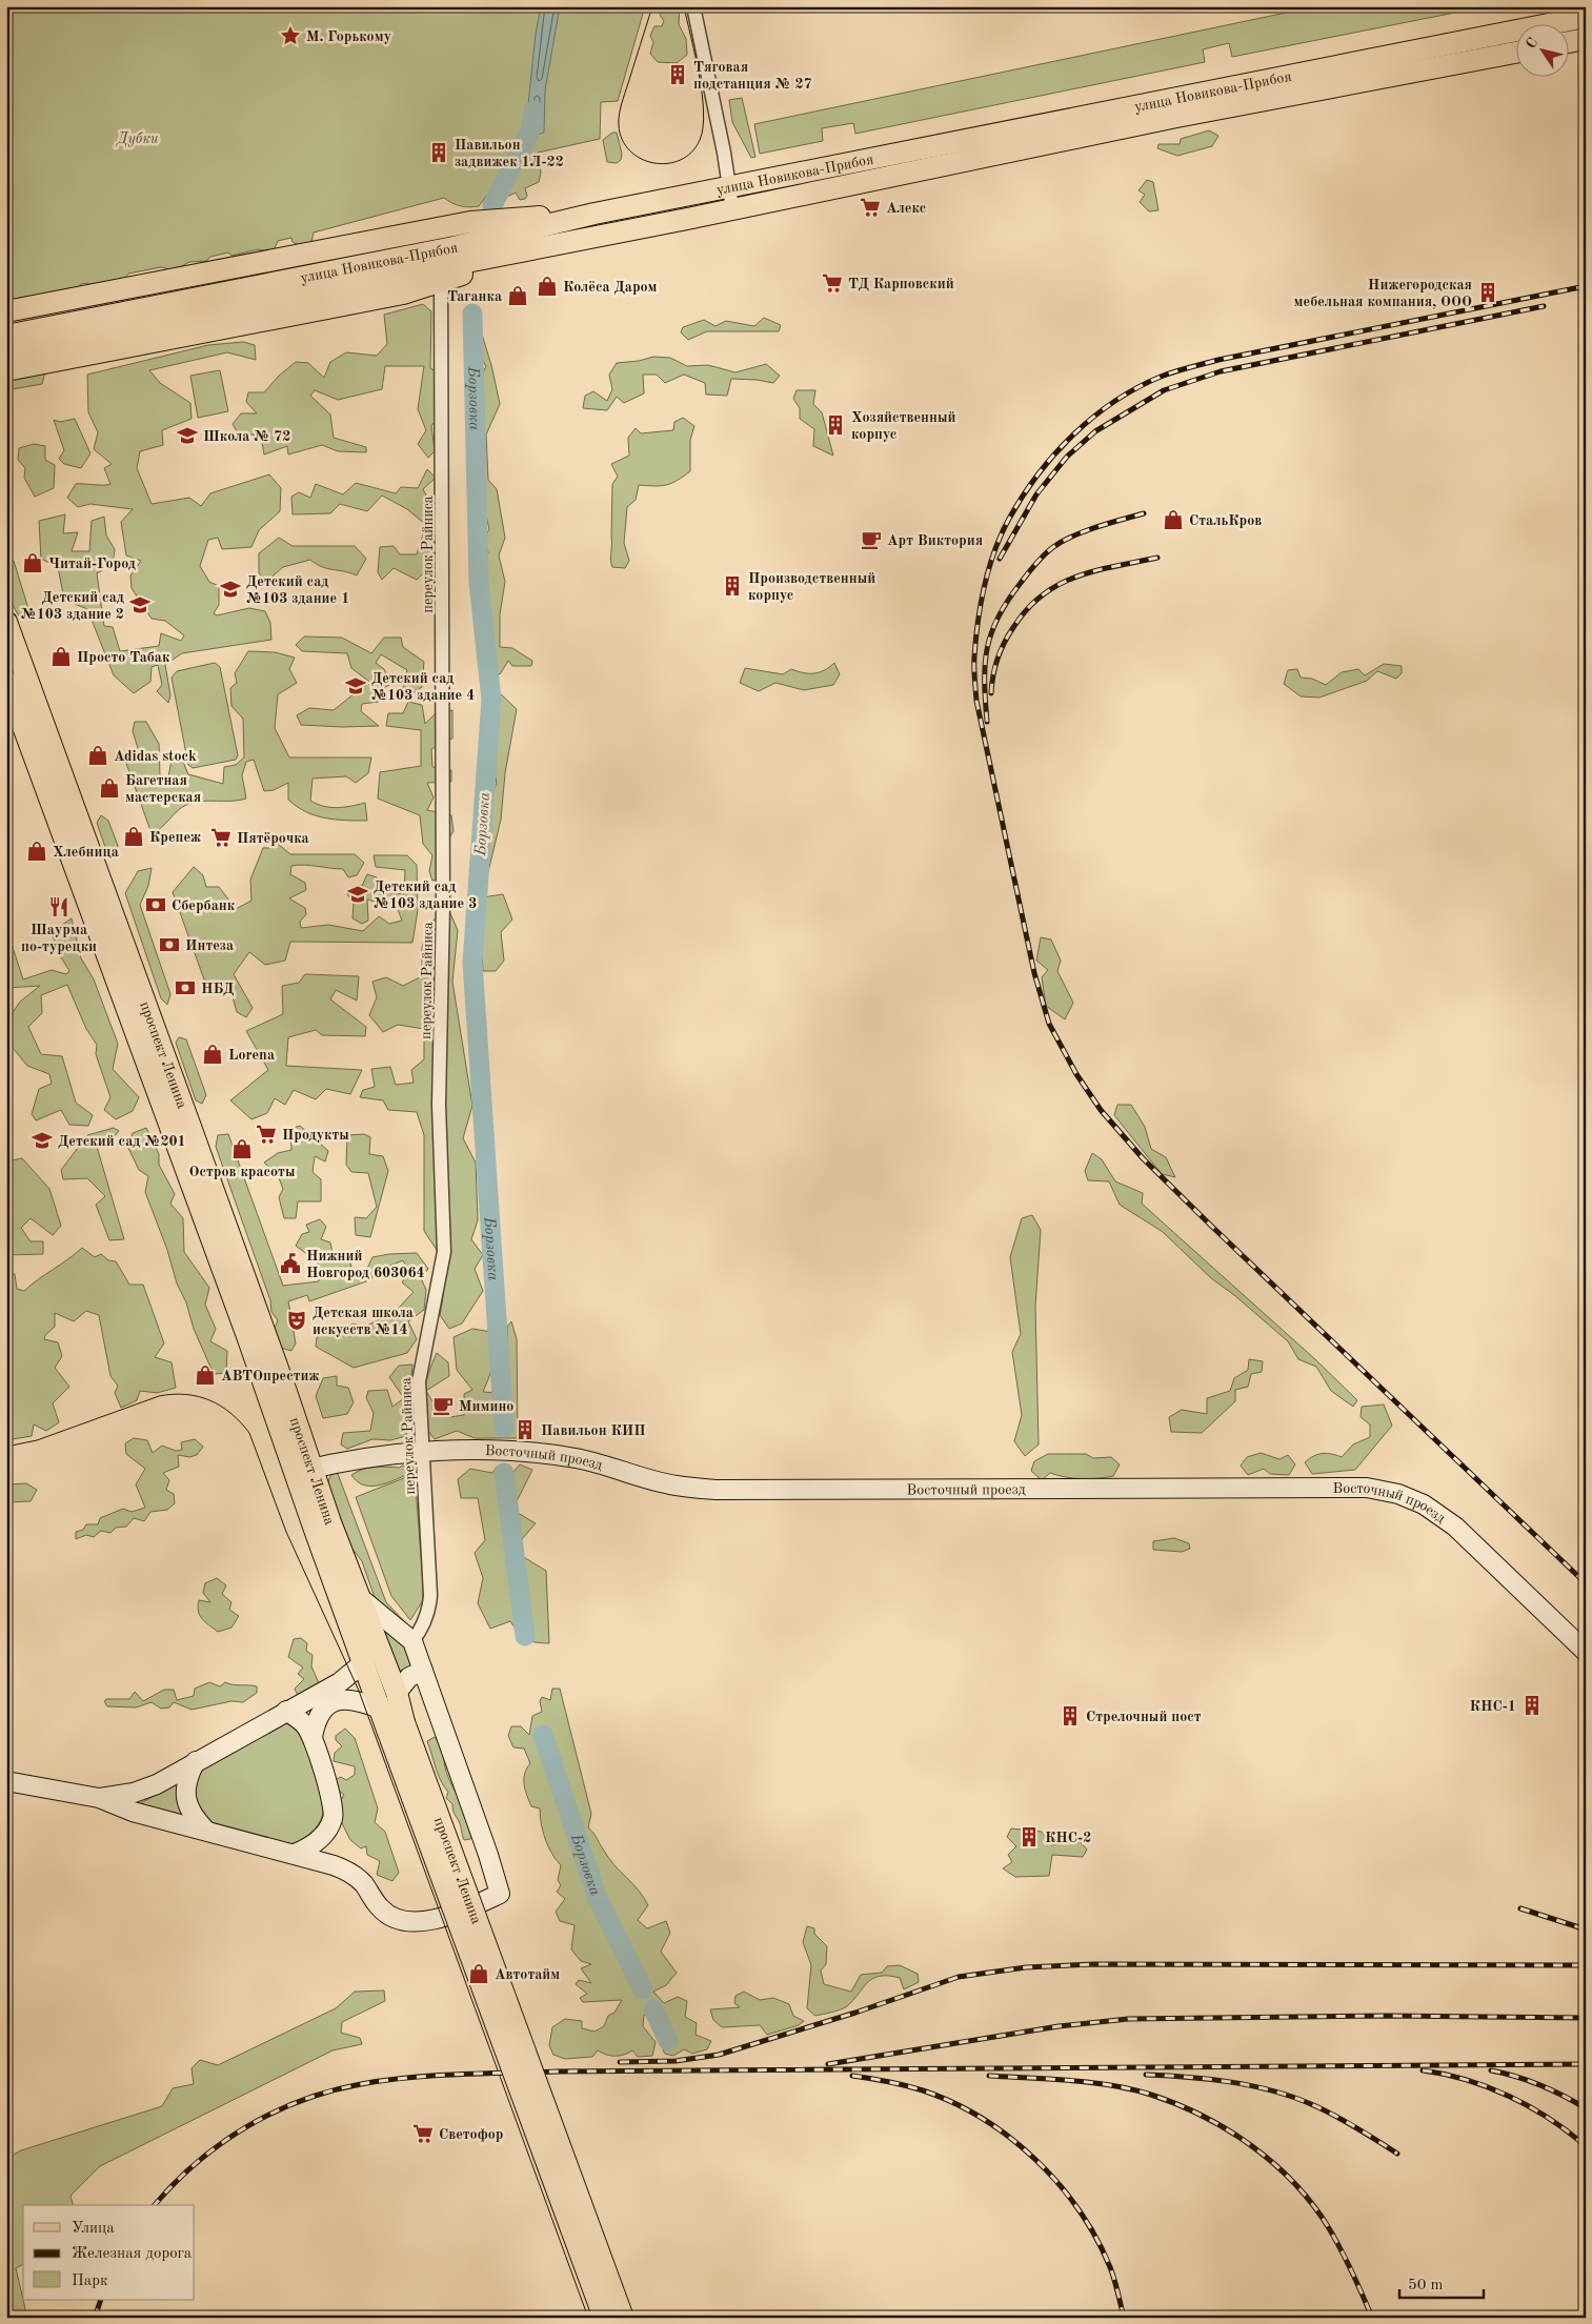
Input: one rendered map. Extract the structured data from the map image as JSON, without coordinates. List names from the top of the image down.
{
  "streets": {
    "main road": ["улица Новикова-Прибоя", "проспект Ленина", "Восточный проезд"],
    "street": ["переулок Райниса"]
  },
  "crossings": [
    ["переулок Райниса", "Восточный проезд"],
    ["проспект Ленина", "Восточный проезд"]
  ],
  "water": ["Борзовка"],
  "parks": ["Дубки"],
  "places": {
    "place": ["М. Горькому"],
    "building": [
      "Тяговая подстанция № 27",
      "Павильон задвижек 1Л-22",
      "Нижегородская мебельная компания, ООО",
      "Хозяйственный корпус",
      "Производственный корпус",
      "Павильон КИП",
      "КНС-1",
      "Стрелочный пост",
      "КНС-2"
    ],
    "supermarket": [
      "Алекс",
      "ТД Карповский",
      "Пятёрочка",
      "Продукты",
      "Светофор"
    ],
    "shop": [
      "Колёса Даром",
      "Таганка",
      "СтальКров",
      "Читай-Город",
      "Просто Табак",
      "Adidas stock",
      "Багетная мастерская",
      "Крепеж",
      "Хлебница",
      "Lorena",
      "Остров красоты",
      "АВТОпрестиж",
      "Автотайм"
    ],
    "school or university": [
      "Школа № 72",
      "Детский сад №103 здание 1",
      "Детский сад №103 здание 2",
      "Детский сад №103 здание 4",
      "Детский сад №103 здание 3",
      "Детский сад №201"
    ],
    "cafe": ["Арт Виктория", "Мимино"],
    "bank": ["Сбербанк", "Интеза", "НБД"],
    "restaurant": ["Шаурма по-турецки"],
    "public building": ["Нижний Новгород 603064"],
    "theatre": ["Детская школа искусств №14"]
  },
  "legend": ["Улица", "Железная дорога", "Парк"],
  "scale_bar": "50 m",
  "north": "top left"
}
